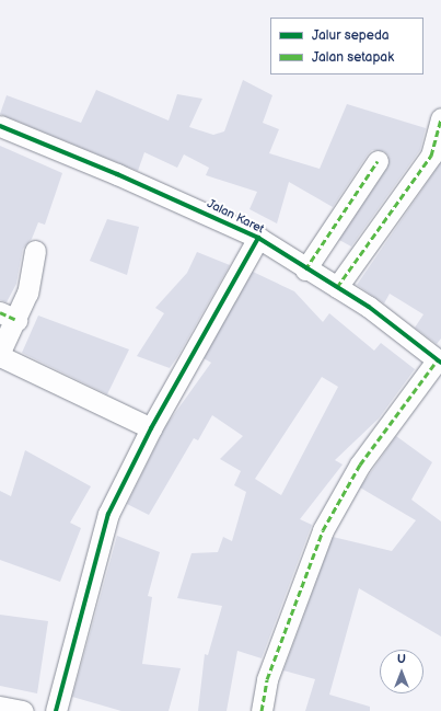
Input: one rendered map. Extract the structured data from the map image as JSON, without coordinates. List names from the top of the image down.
{
  "streets": {
    "street": ["Jalan Karet"]
  },
  "legend": ["Jalur sepeda", "Jalan setapak"],
  "north": "top"
}
